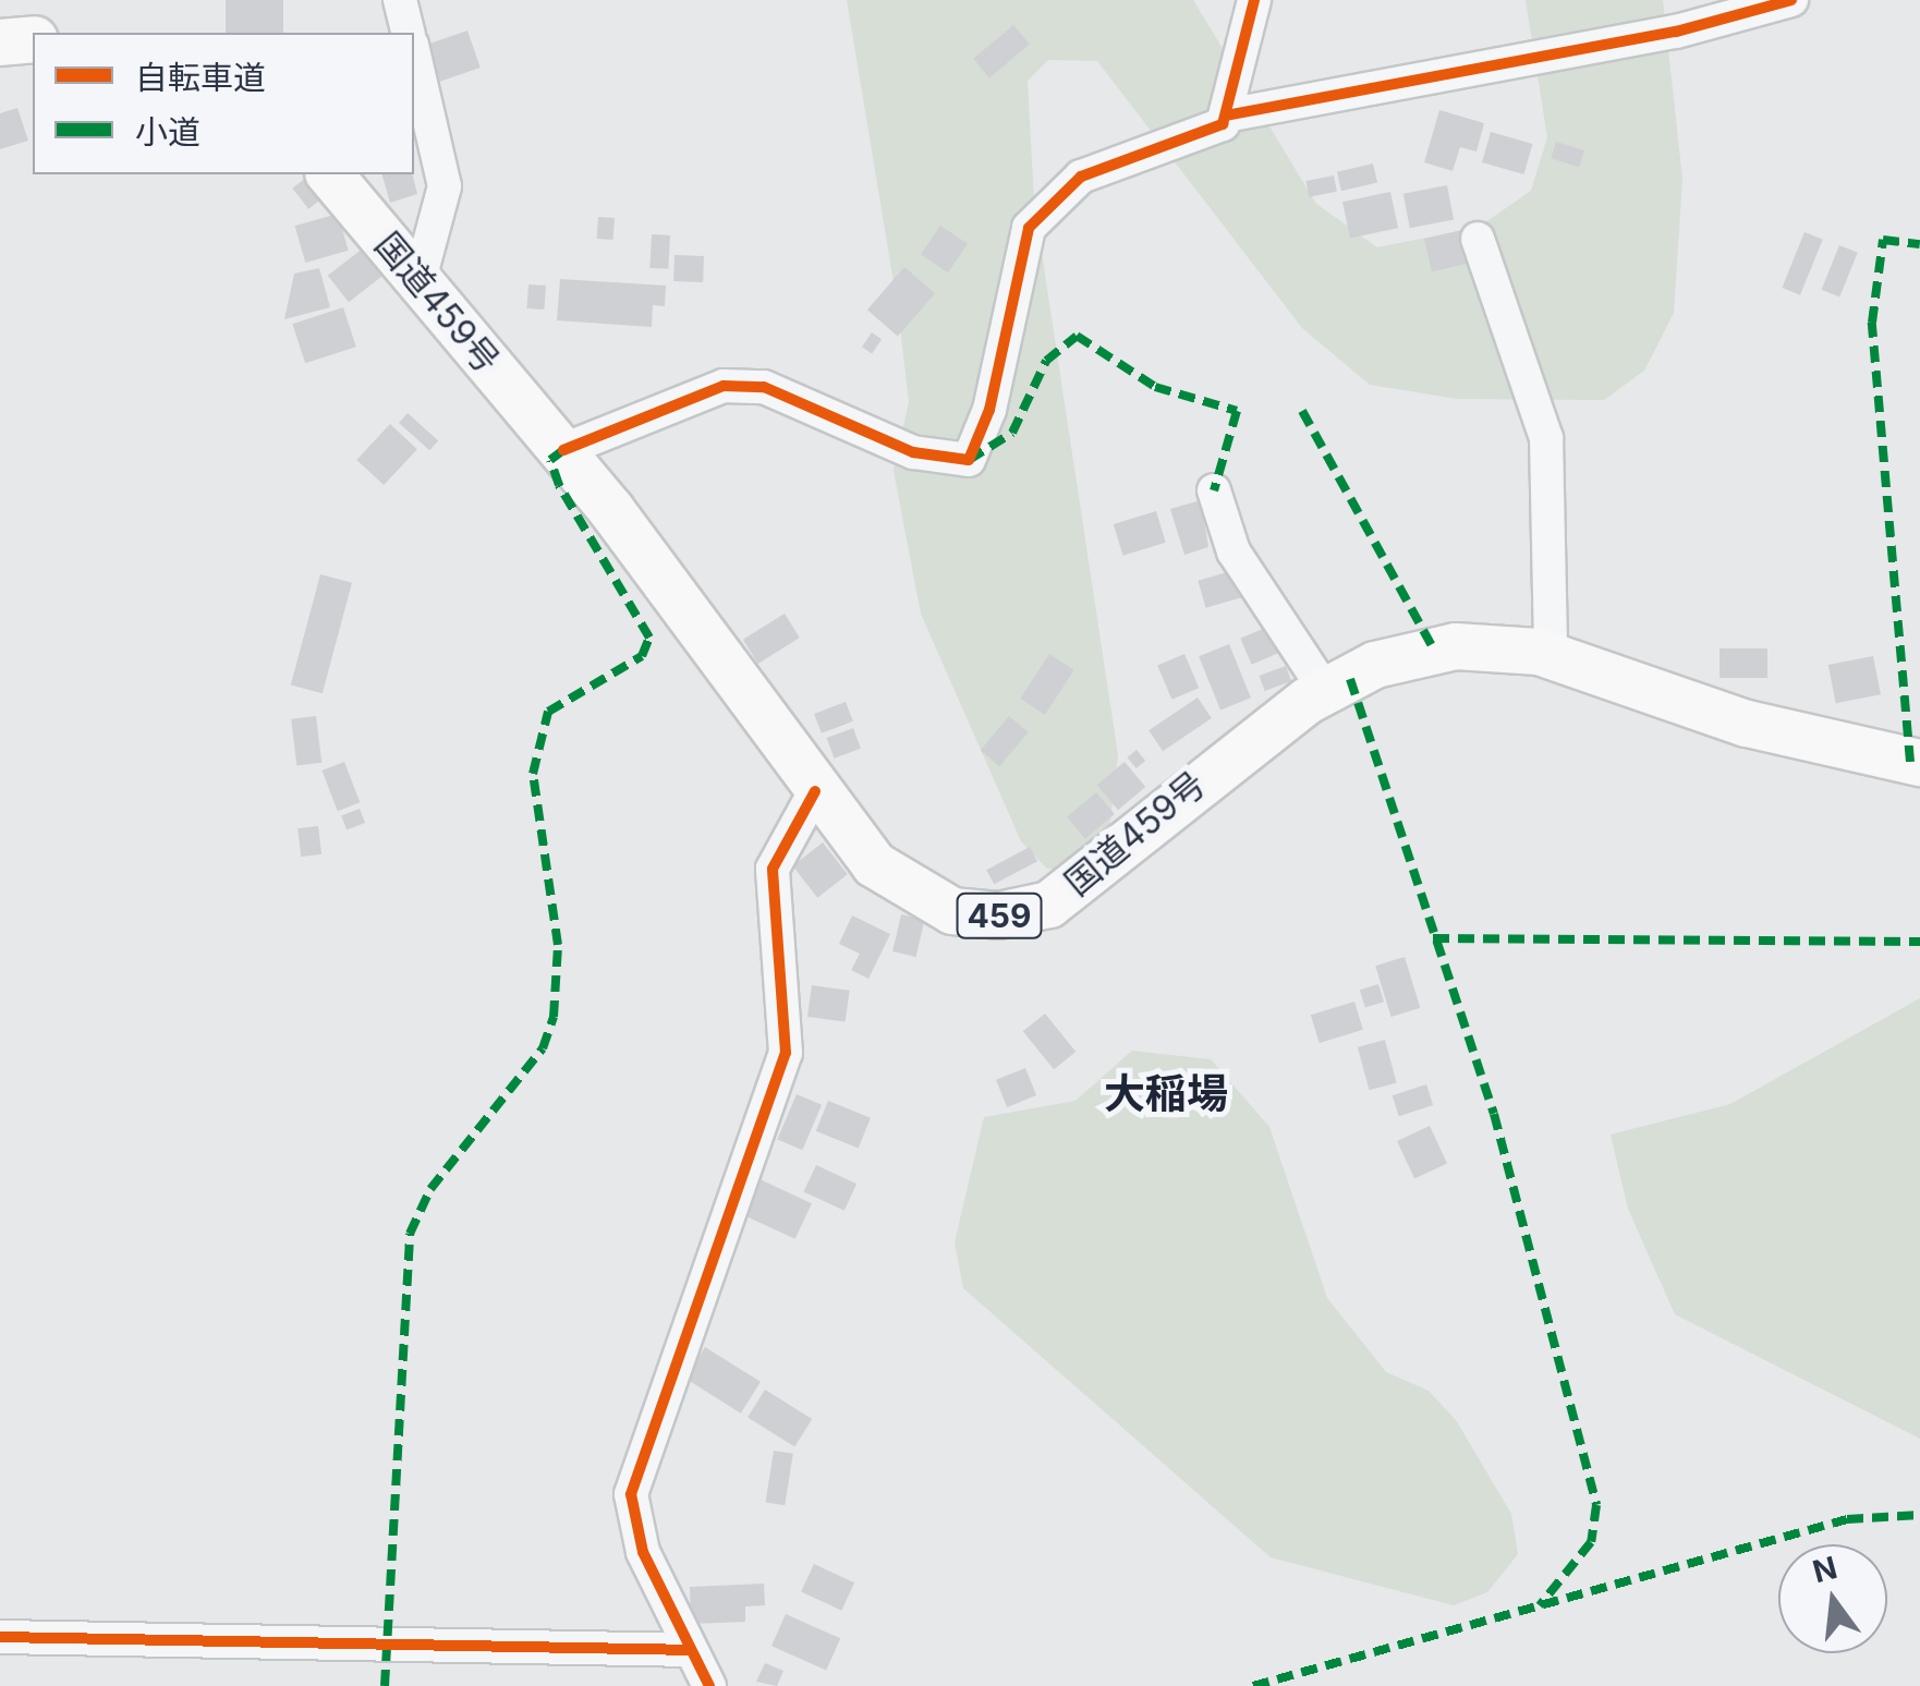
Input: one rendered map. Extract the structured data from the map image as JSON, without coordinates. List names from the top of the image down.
{
  "streets": {
    "highway": ["国道459号", "459"]
  },
  "districts": ["大稲場"],
  "legend": ["自転車道", "小道"],
  "north": "top"
}
